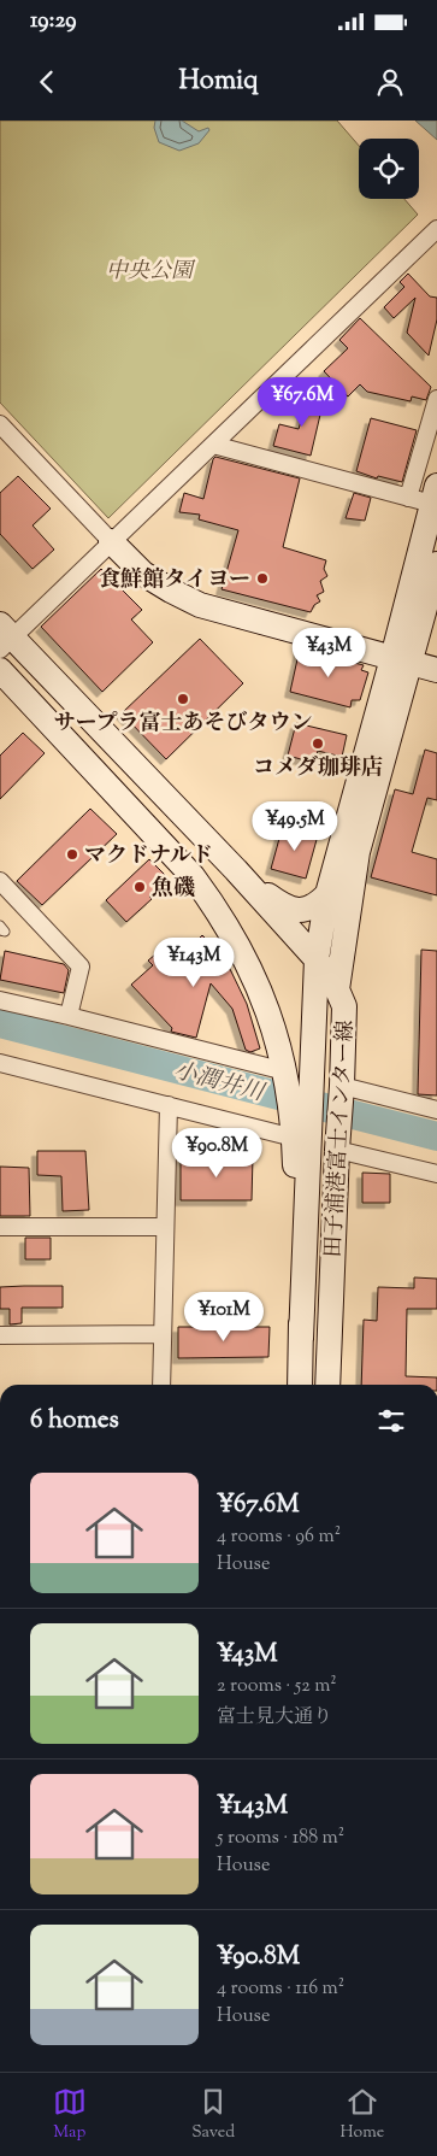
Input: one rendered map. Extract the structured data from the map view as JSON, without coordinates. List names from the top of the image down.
{
  "streets": {
    "main road": ["田子浦港富士インター線"]
  },
  "water": ["小潤井川"],
  "parks": ["中央公園"],
  "places": [
    "食鮮館タイヨー",
    "サープラ富士あそびタウン",
    "コメダ珈琲店",
    "マクドナルド",
    "魚磯"
  ],
  "page": {
    "status": "19:29",
    "header": "Homiq",
    "price": [
      "¥67.6M",
      "¥43M",
      "¥49.5M",
      "¥143M",
      "¥90.8M",
      "¥101M"
    ],
    "heading": "6 homes",
    "list": [
      {
        "name": "¥67.6M",
        "note": "4 rooms · 96 m² · House"
      },
      {
        "name": "¥43M",
        "note": "2 rooms · 52 m² · 富士見大通り"
      },
      {
        "name": "¥143M",
        "note": "5 rooms · 188 m² · House"
      },
      {
        "name": "¥90.8M",
        "note": "4 rooms · 116 m² · House"
      }
    ],
    "tabs": ["Map", "Saved", "Home"]
  }
}
